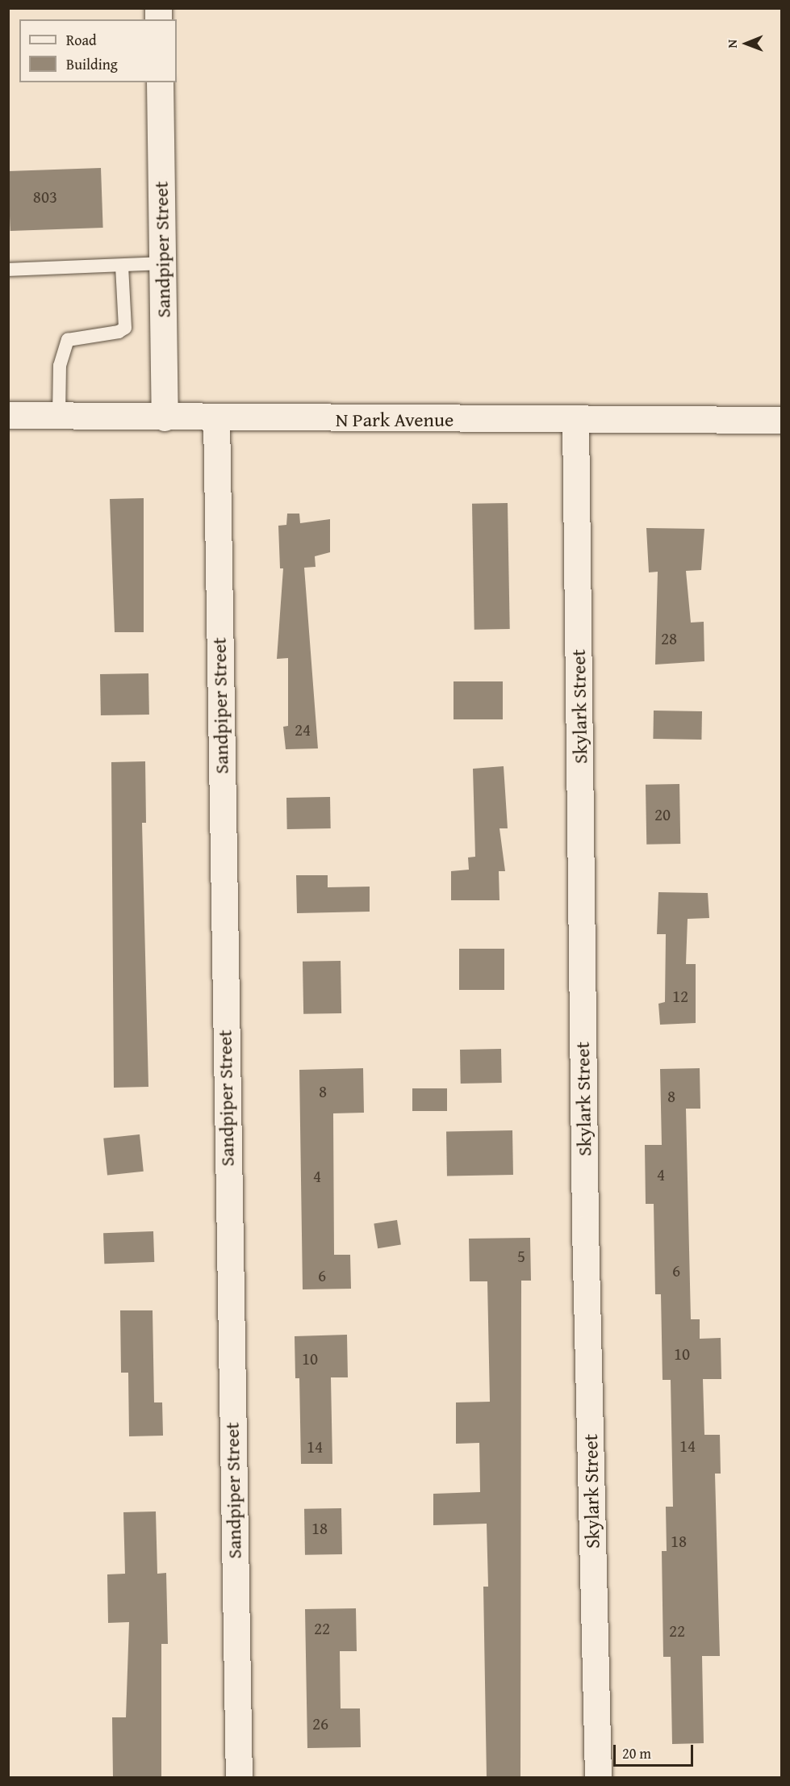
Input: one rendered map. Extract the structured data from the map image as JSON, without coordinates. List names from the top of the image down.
{
  "streets": {
    "street": ["Sandpiper Street", "N Park Avenue", "Skylark Street"]
  },
  "crossings": [
    ["Sandpiper Street", "N Park Avenue"],
    ["N Park Avenue", "Skylark Street"]
  ],
  "house_numbers": [
    "803",
    "28",
    "24",
    "20",
    "12",
    "8",
    "8",
    "4",
    "4",
    "5",
    "6",
    "6",
    "10",
    "10",
    "14",
    "14",
    "18",
    "18",
    "22",
    "22",
    "26"
  ],
  "legend": ["Road", "Building"],
  "scale_bar": "20 m",
  "north": "left"
}
